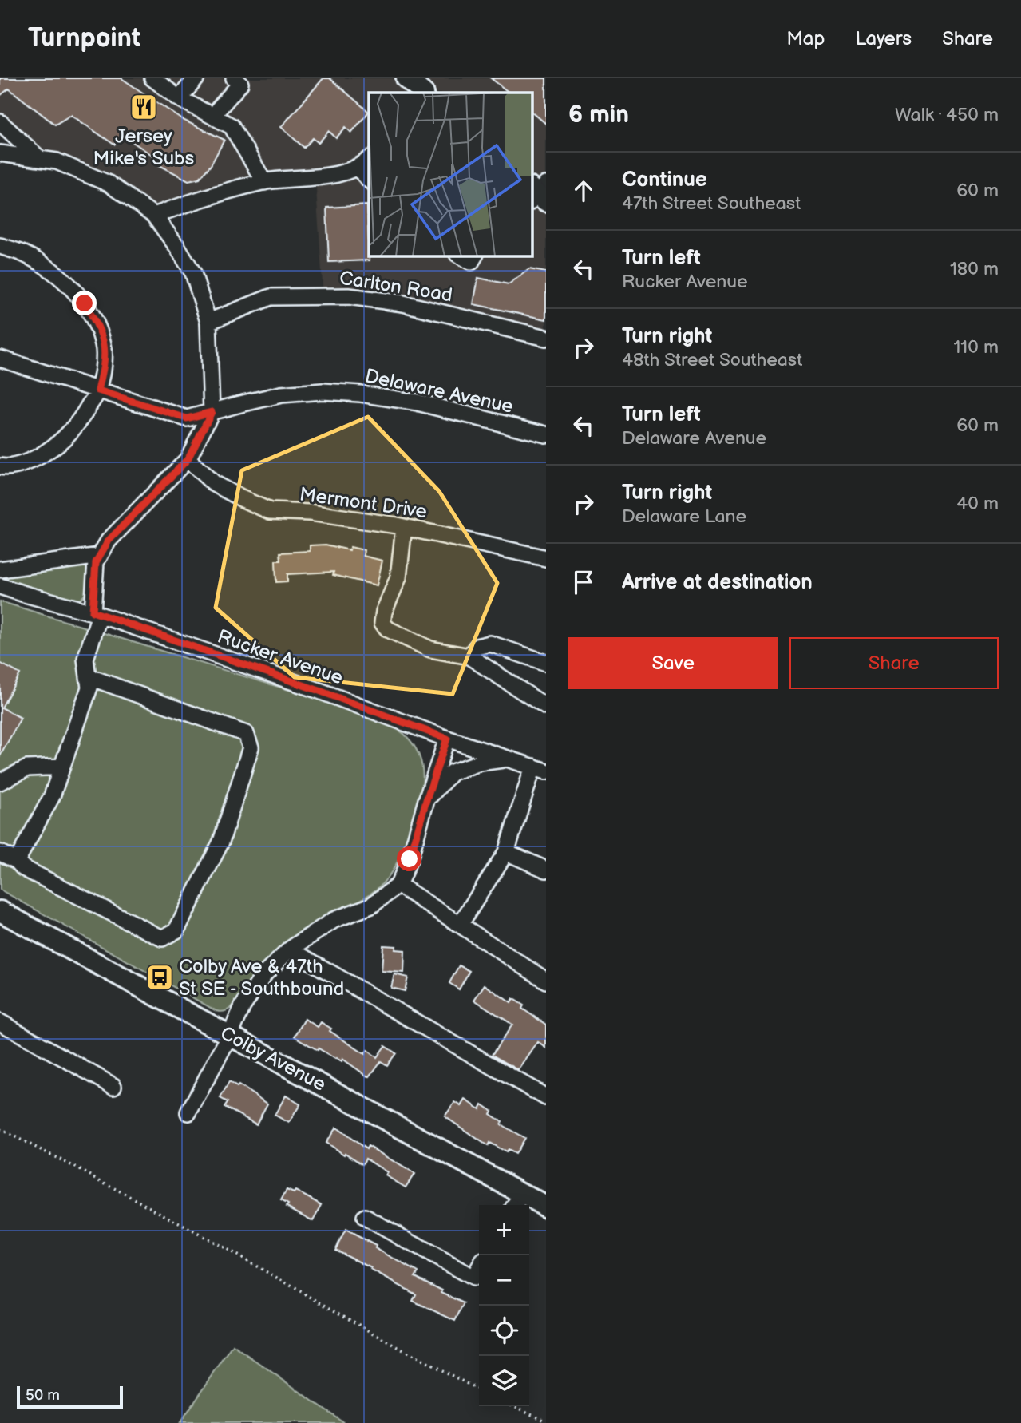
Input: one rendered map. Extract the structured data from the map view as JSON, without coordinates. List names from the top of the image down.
{
  "streets": {
    "main road": ["Colby Avenue"],
    "street": [
      "Carlton Road",
      "Delaware Avenue",
      "Mermont Drive",
      "Rucker Avenue"
    ]
  },
  "places": {
    "restaurant": ["Jersey Mike's Subs"],
    "bus stop": ["Colby Ave & 47th St SE - Southbound"]
  },
  "scale_bar": "50 m",
  "page": {
    "header": "Turnpoint",
    "nav": ["Map", "Layers", "Share"],
    "heading": ["6 min", "Walk · 450 m"],
    "list": [
      ["Continue", "47th Street Southeast", "60 m"],
      ["Turn left", "Rucker Avenue", "180 m"],
      ["Turn right", "48th Street Southeast", "110 m"],
      ["Turn left", "Delaware Avenue", "60 m"],
      ["Turn right", "Delaware Lane", "40 m"],
      "Arrive at destination"
    ],
    "buttons": ["Save", "Share"],
    "map_buttons": ["+", "−"],
    "scale": "50 m"
  }
}
